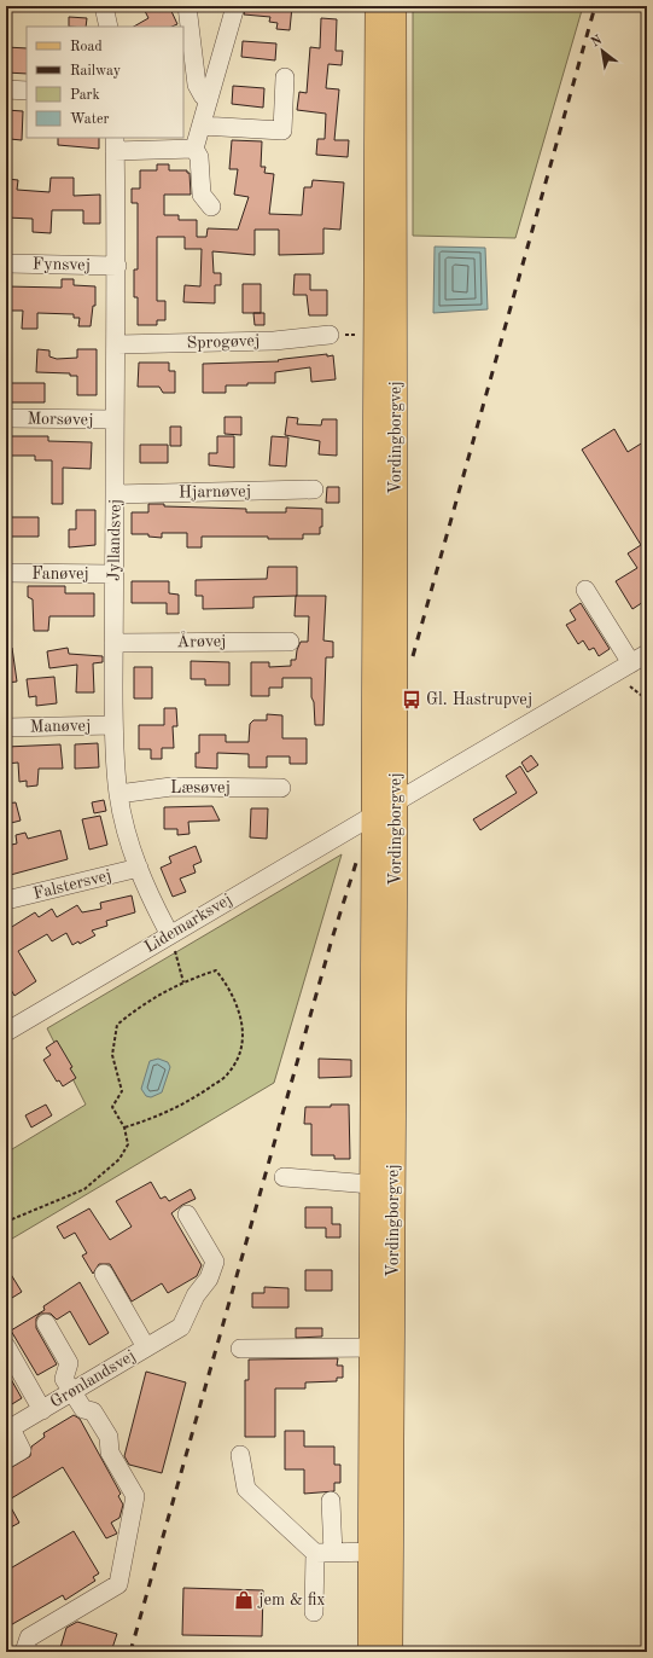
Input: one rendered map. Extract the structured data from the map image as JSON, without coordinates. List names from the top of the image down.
{
  "streets": {
    "main road": ["Vordingborgvej"],
    "street": [
      "Fynsvej",
      "Sprogøvej",
      "Morsøvej",
      "Hjarnøvej",
      "Jyllandsvej",
      "Fanøvej",
      "Årøvej",
      "Manøvej",
      "Læsøvej",
      "Falstersvej",
      "Lidemarksvej",
      "Grønlandsvej"
    ]
  },
  "crossings": [
    ["Fynsvej", "Jyllandsvej"],
    ["Sprogøvej", "Jyllandsvej"],
    ["Morsøvej", "Jyllandsvej"],
    ["Vordingborgvej", "Lidemarksvej"],
    ["Hjarnøvej", "Jyllandsvej"],
    ["Jyllandsvej", "Fanøvej"],
    ["Jyllandsvej", "Årøvej"],
    ["Jyllandsvej", "Manøvej"],
    ["Jyllandsvej", "Læsøvej"],
    ["Jyllandsvej", "Falstersvej"],
    ["Jyllandsvej", "Lidemarksvej"]
  ],
  "places": {
    "bus stop": ["Gl. Hastrupvej"],
    "shop": ["jem & fix"]
  },
  "legend": [
    "Road",
    "Railway",
    "Park",
    "Water"
  ],
  "north": "top left"
}
